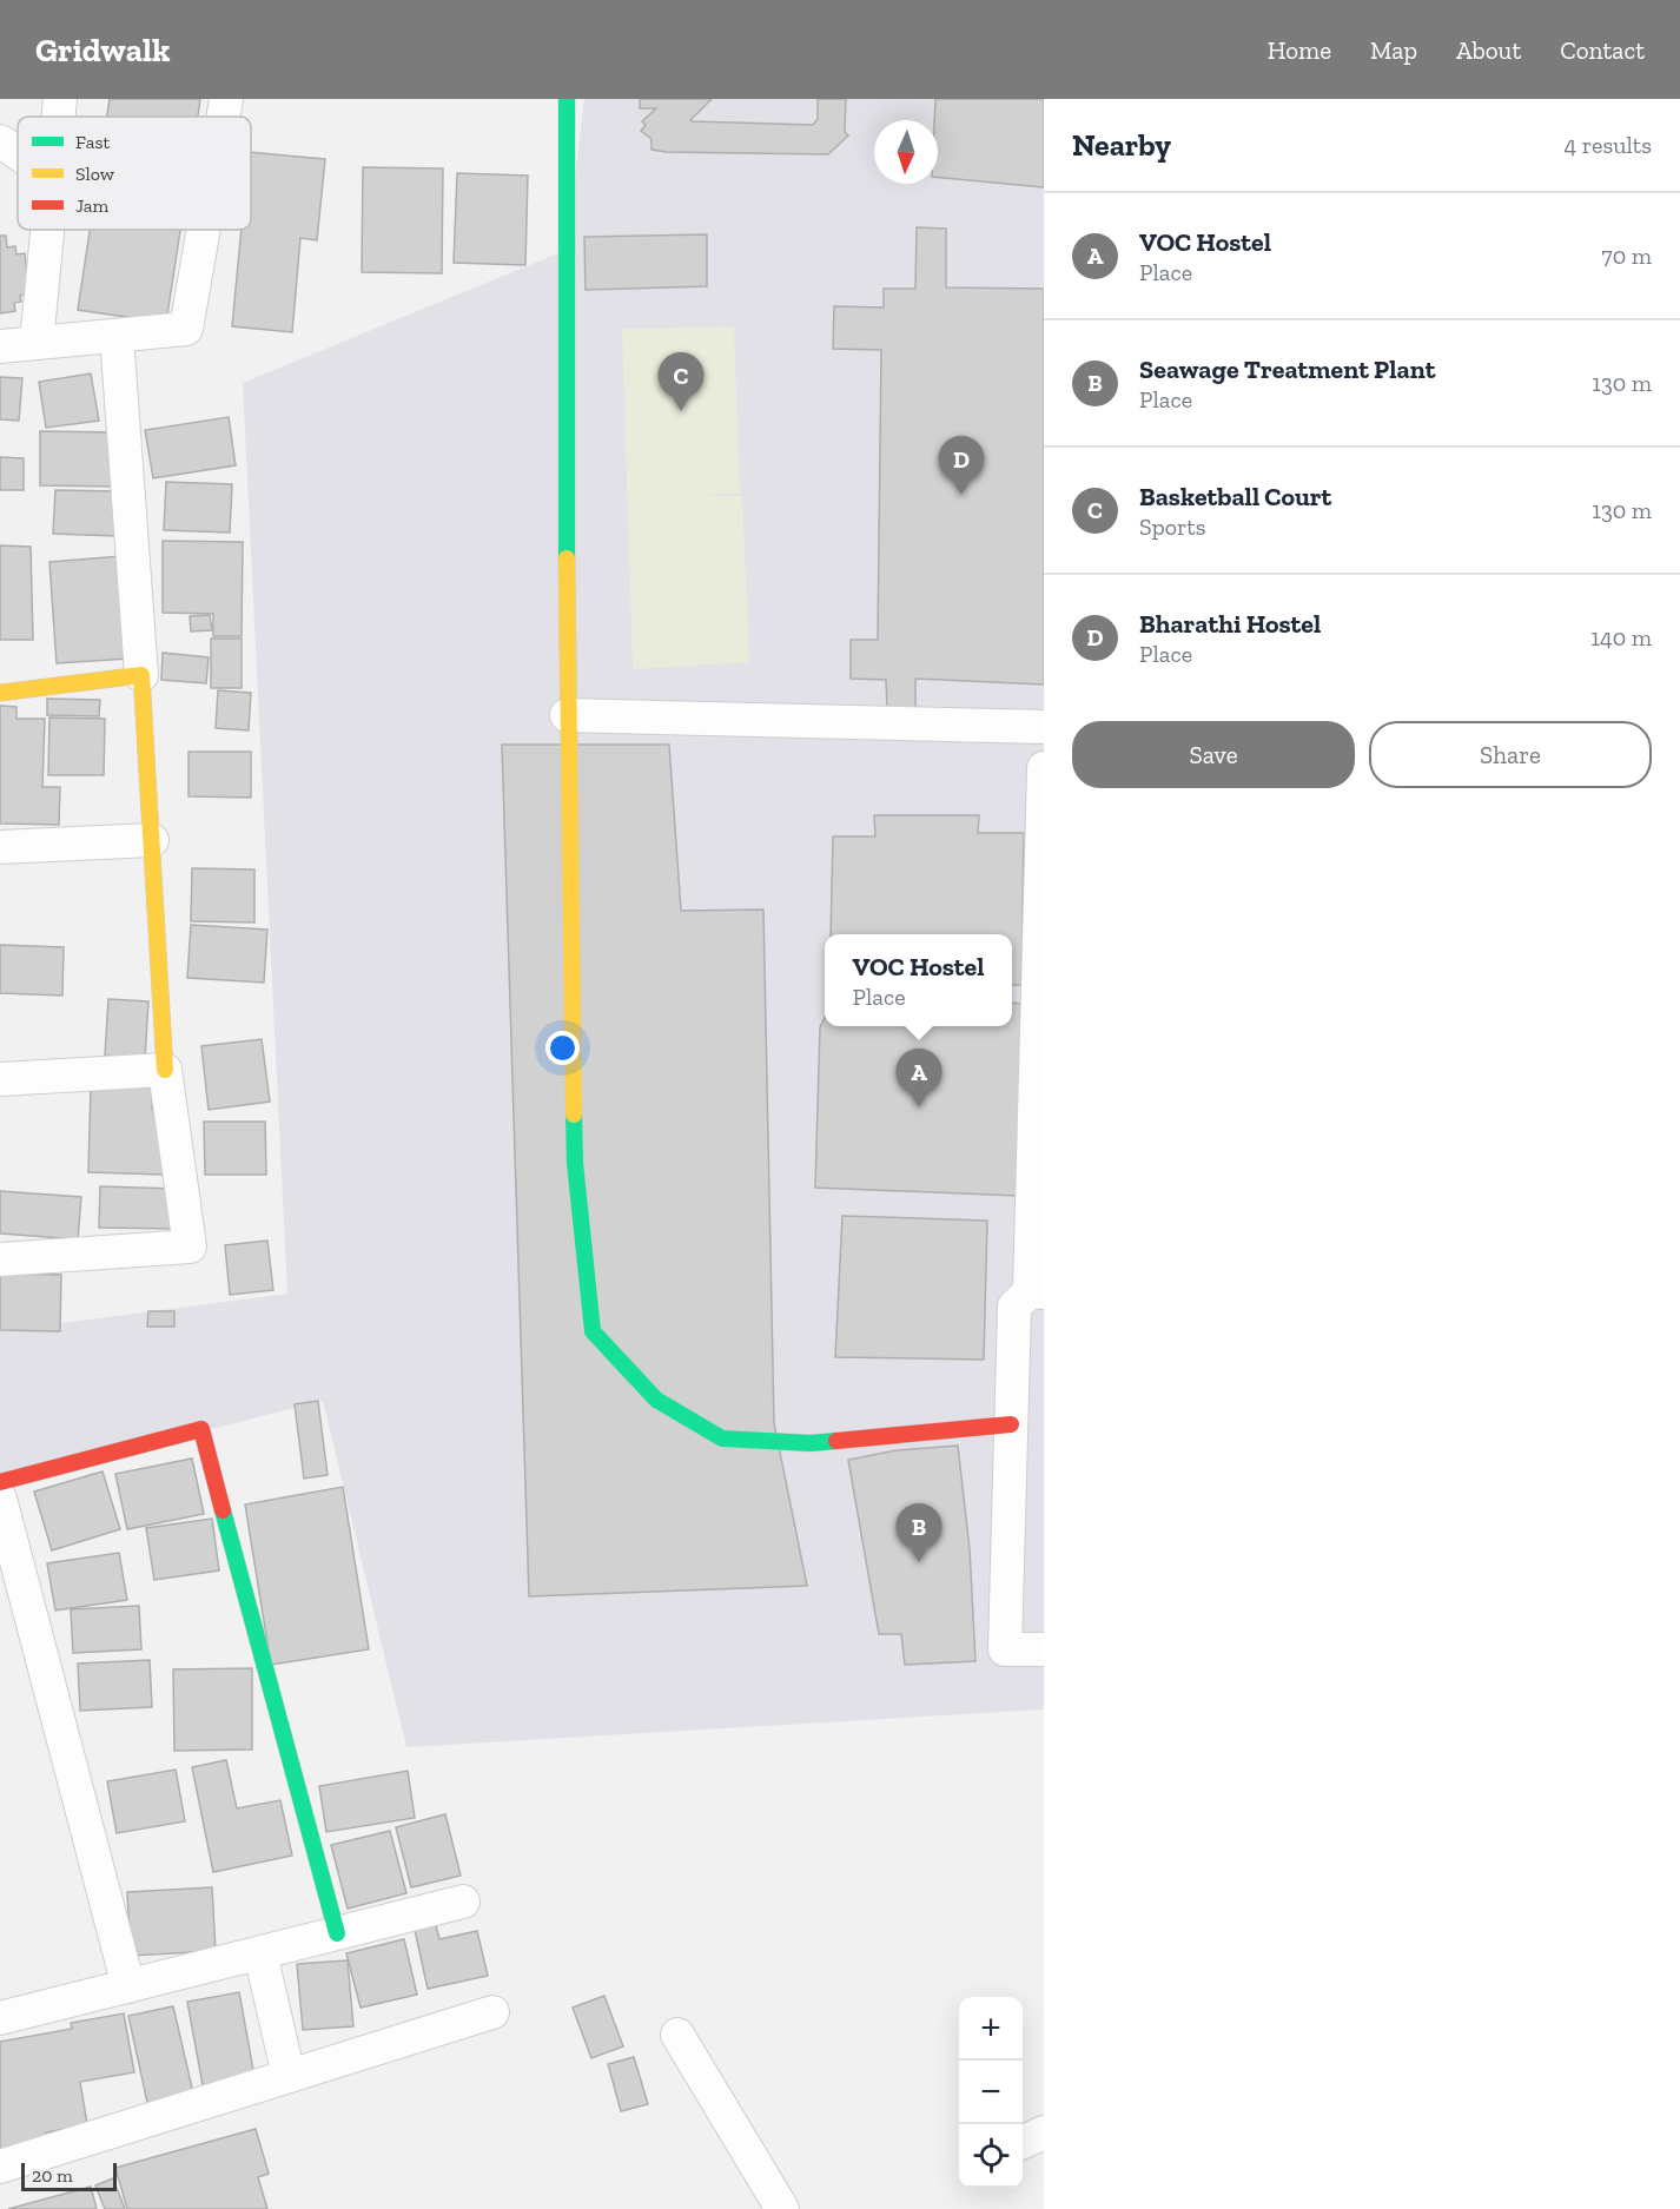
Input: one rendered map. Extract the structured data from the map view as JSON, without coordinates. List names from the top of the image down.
{
  "legend": ["Fast", "Slow", "Jam"],
  "scale_bar": "20 m",
  "north": "bottom",
  "page": {
    "header": "Gridwalk",
    "nav": [
      "Home",
      "Map",
      "About",
      "Contact"
    ],
    "heading": ["Nearby", "4 results"],
    "list": [
      {
        "mark": "A",
        "name": "VOC Hostel",
        "note": "Place",
        "value": "70 m"
      },
      {
        "mark": "B",
        "name": "Seawage Treatment Plant",
        "note": "Place",
        "value": "130 m"
      },
      {
        "mark": "C",
        "name": "Basketball Court",
        "note": "Sports",
        "value": "130 m"
      },
      {
        "mark": "D",
        "name": "Bharathi Hostel",
        "note": "Place",
        "value": "140 m"
      }
    ],
    "pins": [
      "C",
      "D",
      "A",
      "B"
    ],
    "buttons": ["Save", "Share"],
    "popup": ["VOC Hostel", "Place"],
    "map_buttons": ["+", "−"],
    "scale": "20 m"
  }
}
